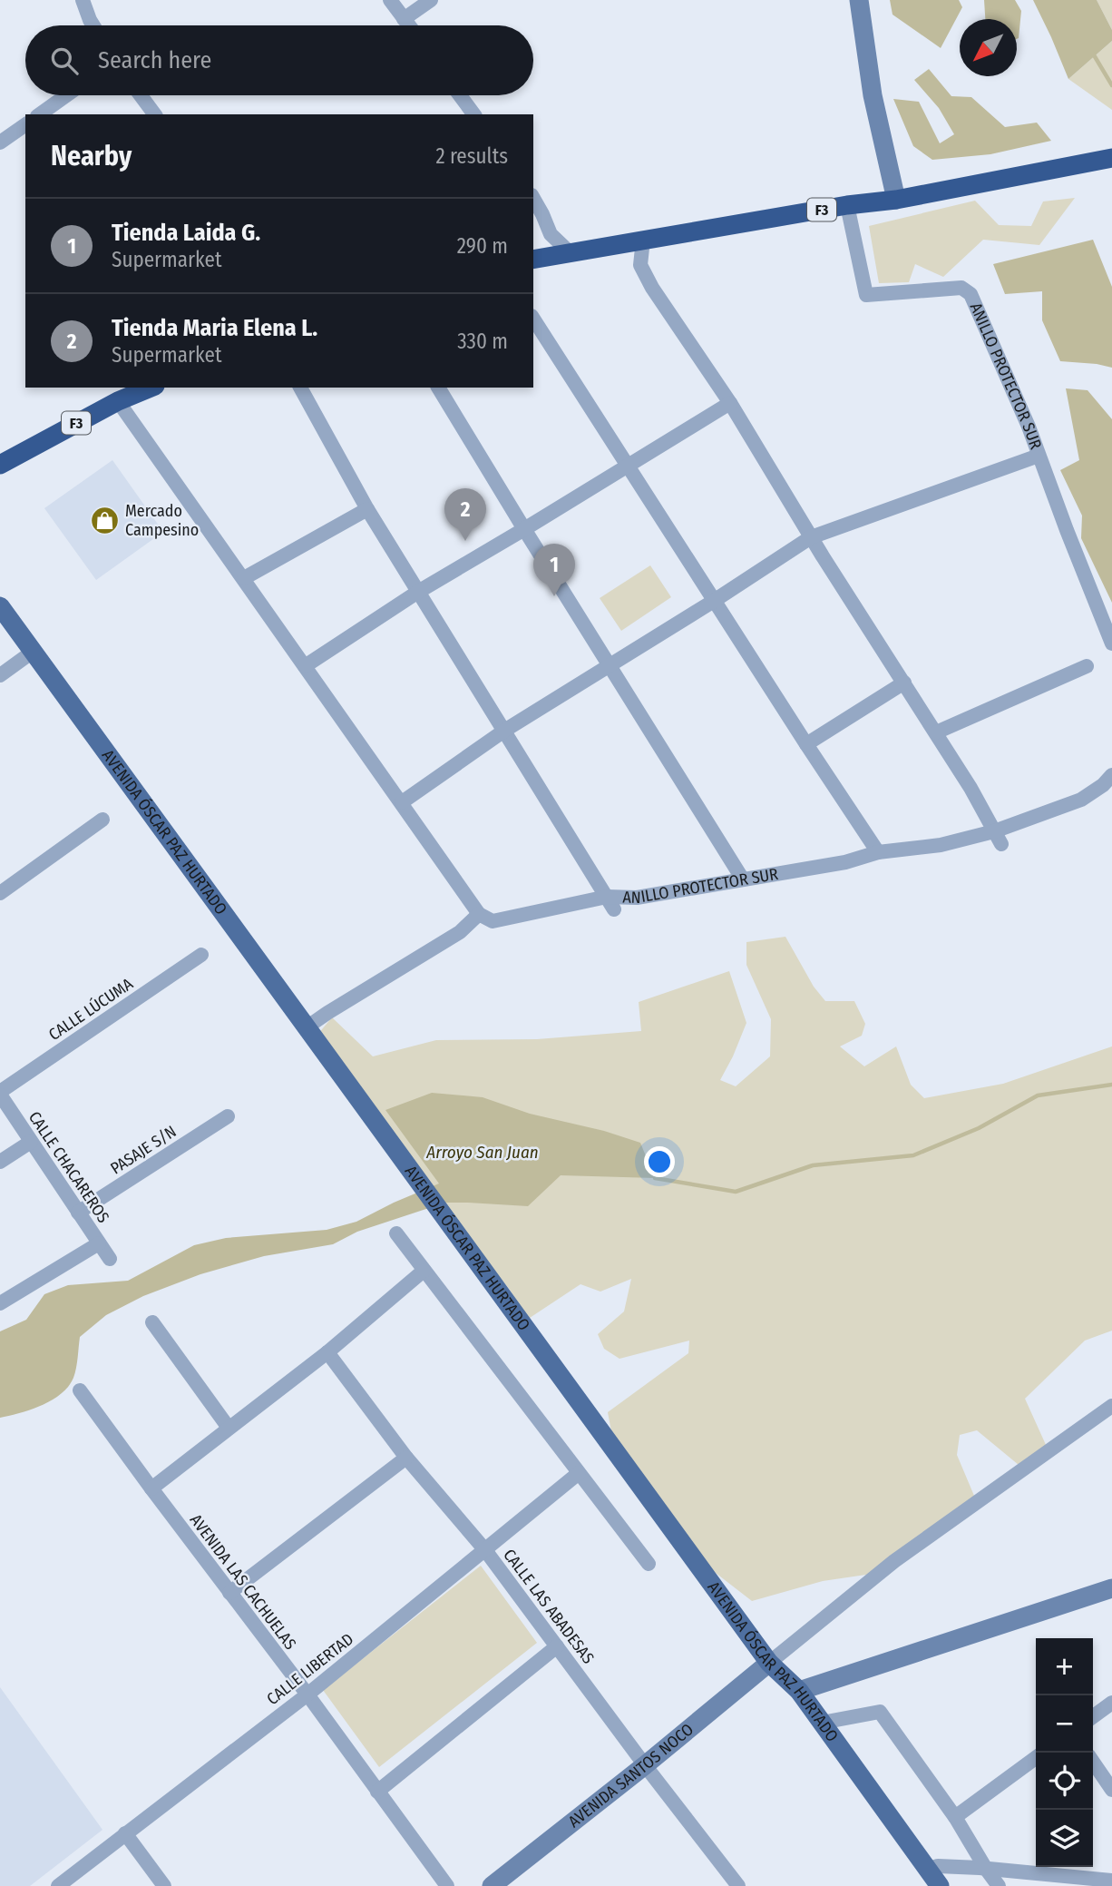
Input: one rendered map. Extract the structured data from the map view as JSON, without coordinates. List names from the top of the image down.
{
  "streets": {
    "highway": ["F3"],
    "main road": ["AVENIDA ÓSCAR PAZ HURTADO"],
    "street": [
      "ANILLO PROTECTOR SUR",
      "CALLE LÚCUMA",
      "PASAJE S/N",
      "CALLE CHACAREROS",
      "AVENIDA LAS CACHUELAS",
      "CALLE LAS ABADESAS",
      "CALLE LIBERTAD",
      "AVENIDA SANTOS NOCO"
    ]
  },
  "crossings": [
    ["F3", "ANILLO PROTECTOR SUR"],
    ["AVENIDA ÓSCAR PAZ HURTADO", "AVENIDA SANTOS NOCO"],
    ["CALLE LÚCUMA", "CALLE CHACAREROS"],
    ["PASAJE S/N", "CALLE CHACAREROS"],
    ["AVENIDA LAS CACHUELAS", "CALLE LIBERTAD"],
    ["CALLE LAS ABADESAS", "CALLE LIBERTAD"],
    ["CALLE LAS ABADESAS", "AVENIDA SANTOS NOCO"]
  ],
  "water": ["Arroyo San Juan"],
  "places": {
    "shop": ["Mercado Campesino"]
  },
  "north": "bottom left",
  "page": {
    "search": "Search here",
    "heading": ["Nearby", "2 results"],
    "list": [
      {
        "mark": "1",
        "name": "Tienda Laida G.",
        "note": "Supermarket",
        "value": "290 m"
      },
      {
        "mark": "2",
        "name": "Tienda Maria Elena L.",
        "note": "Supermarket",
        "value": "330 m"
      }
    ],
    "pins": ["2", "1"],
    "map_buttons": ["+", "−"]
  }
}
